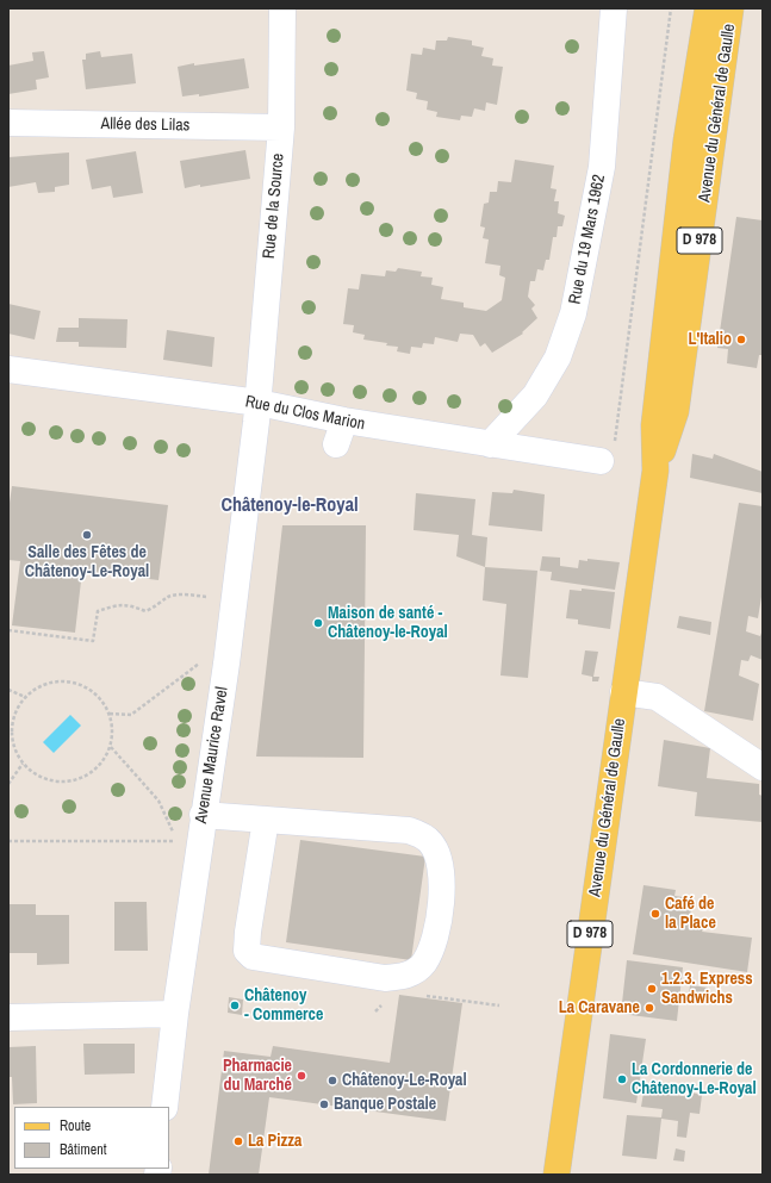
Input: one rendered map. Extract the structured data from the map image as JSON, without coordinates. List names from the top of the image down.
{
  "streets": {
    "main road": ["Avenue du Général de Gaulle", "D 978"],
    "street": [
      "Allée des Lilas",
      "Rue de la Source",
      "Rue du 19 Mars 1962",
      "Rue du Clos Marion",
      "Avenue Maurice Ravel"
    ]
  },
  "crossings": [
    ["Allée des Lilas", "Rue de la Source"],
    ["Rue de la Source", "Rue du Clos Marion"],
    ["Rue de la Source", "Avenue Maurice Ravel"],
    ["Rue du 19 Mars 1962", "Rue du Clos Marion"],
    ["Rue du Clos Marion", "Avenue Maurice Ravel"]
  ],
  "districts": ["Châtenoy-le-Royal"],
  "places": [
    "L'Italio",
    "Salle des Fêtes de Châtenoy-Le-Royal",
    "Maison de santé - Châtenoy-le-Royal",
    "Café de la Place",
    "1.2.3. Express Sandwichs",
    "Châtenoy - Commerce",
    "La Caravane",
    "Pharmacie du Marché",
    "La Cordonnerie de Châtenoy-Le-Royal",
    "Châtenoy-Le-Royal",
    "Banque Postale",
    "La Pizza"
  ],
  "legend": ["Route", "Bâtiment"]
}
